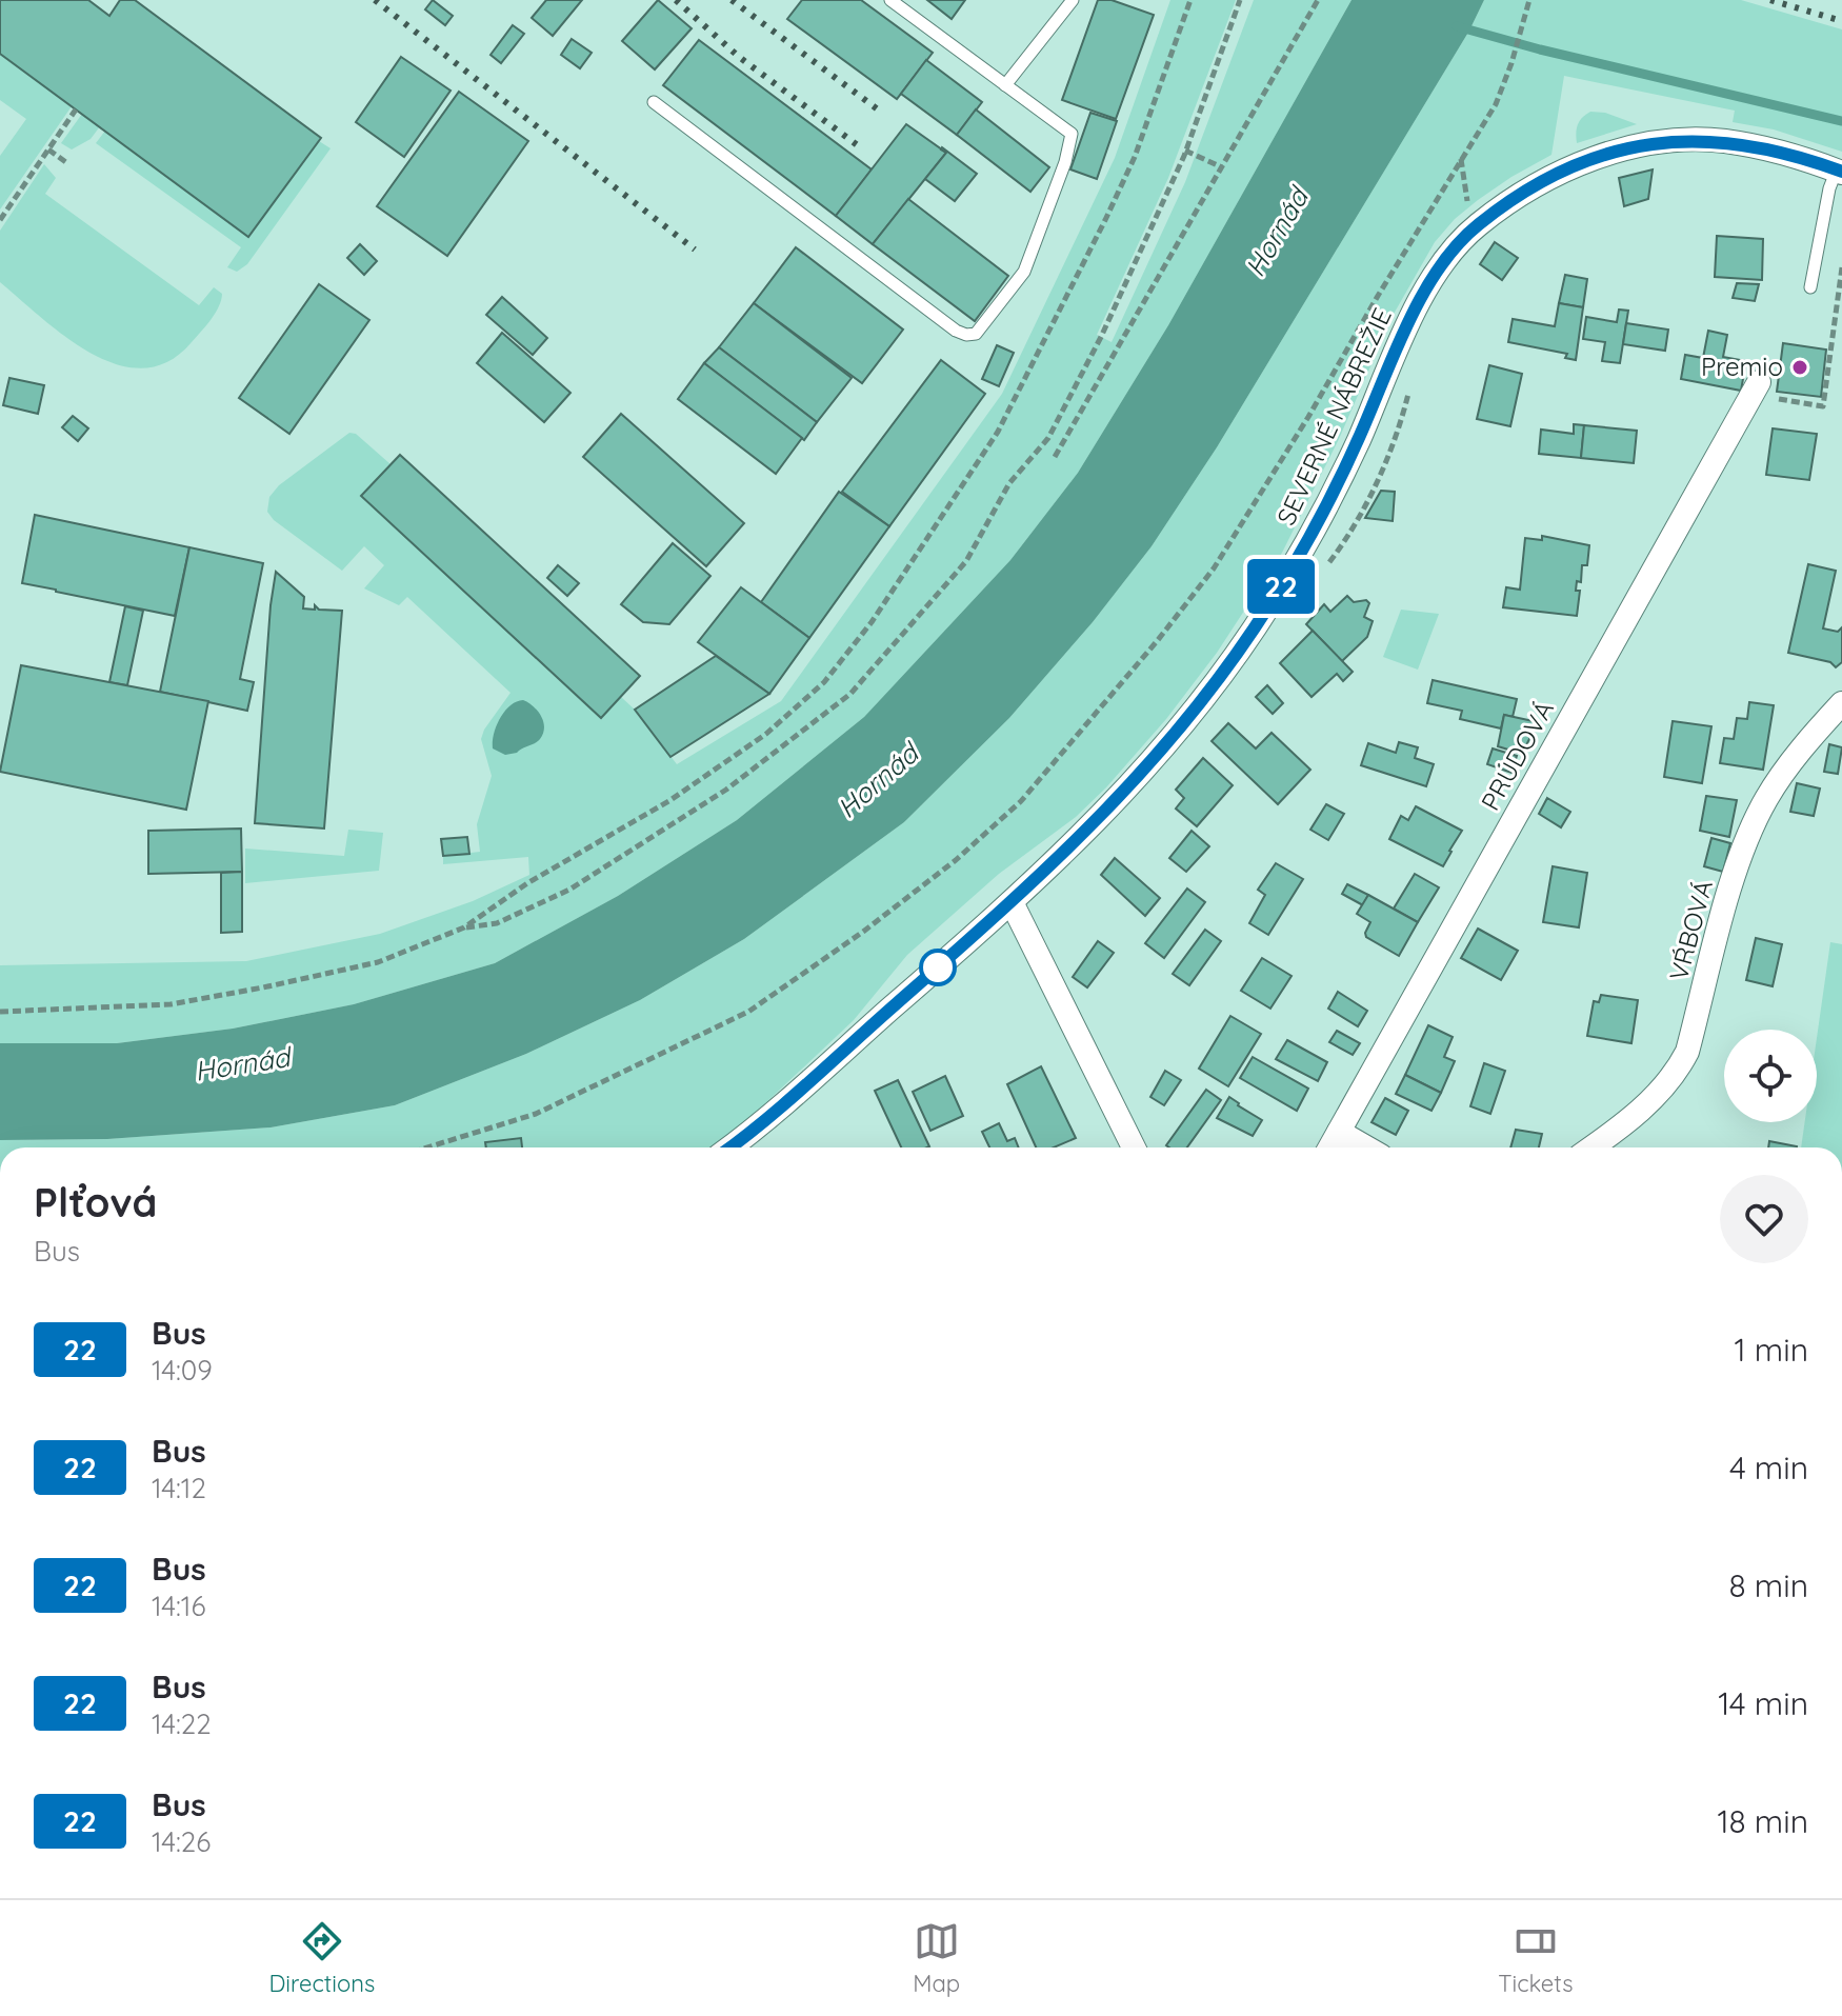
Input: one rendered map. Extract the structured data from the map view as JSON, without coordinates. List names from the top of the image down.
{
  "streets": {
    "street": ["SEVERNÉ NÁBREŽIE", "PRÚDOVÁ", "VŔBOVÁ"]
  },
  "water": ["Hornád"],
  "places": ["Premio"],
  "lines": ["bus line 22"],
  "page": {
    "on_map": "22",
    "heading": ["Plťová", "Bus"],
    "list": [
      {
        "mark": "22",
        "name": "Bus",
        "note": "14:09",
        "value": "1 min"
      },
      {
        "mark": "22",
        "name": "Bus",
        "note": "14:12",
        "value": "4 min"
      },
      {
        "mark": "22",
        "name": "Bus",
        "note": "14:16",
        "value": "8 min"
      },
      {
        "mark": "22",
        "name": "Bus",
        "note": "14:22",
        "value": "14 min"
      },
      {
        "mark": "22",
        "name": "Bus",
        "note": "14:26",
        "value": "18 min"
      }
    ],
    "tabs": ["Directions", "Map", "Tickets"]
  }
}
